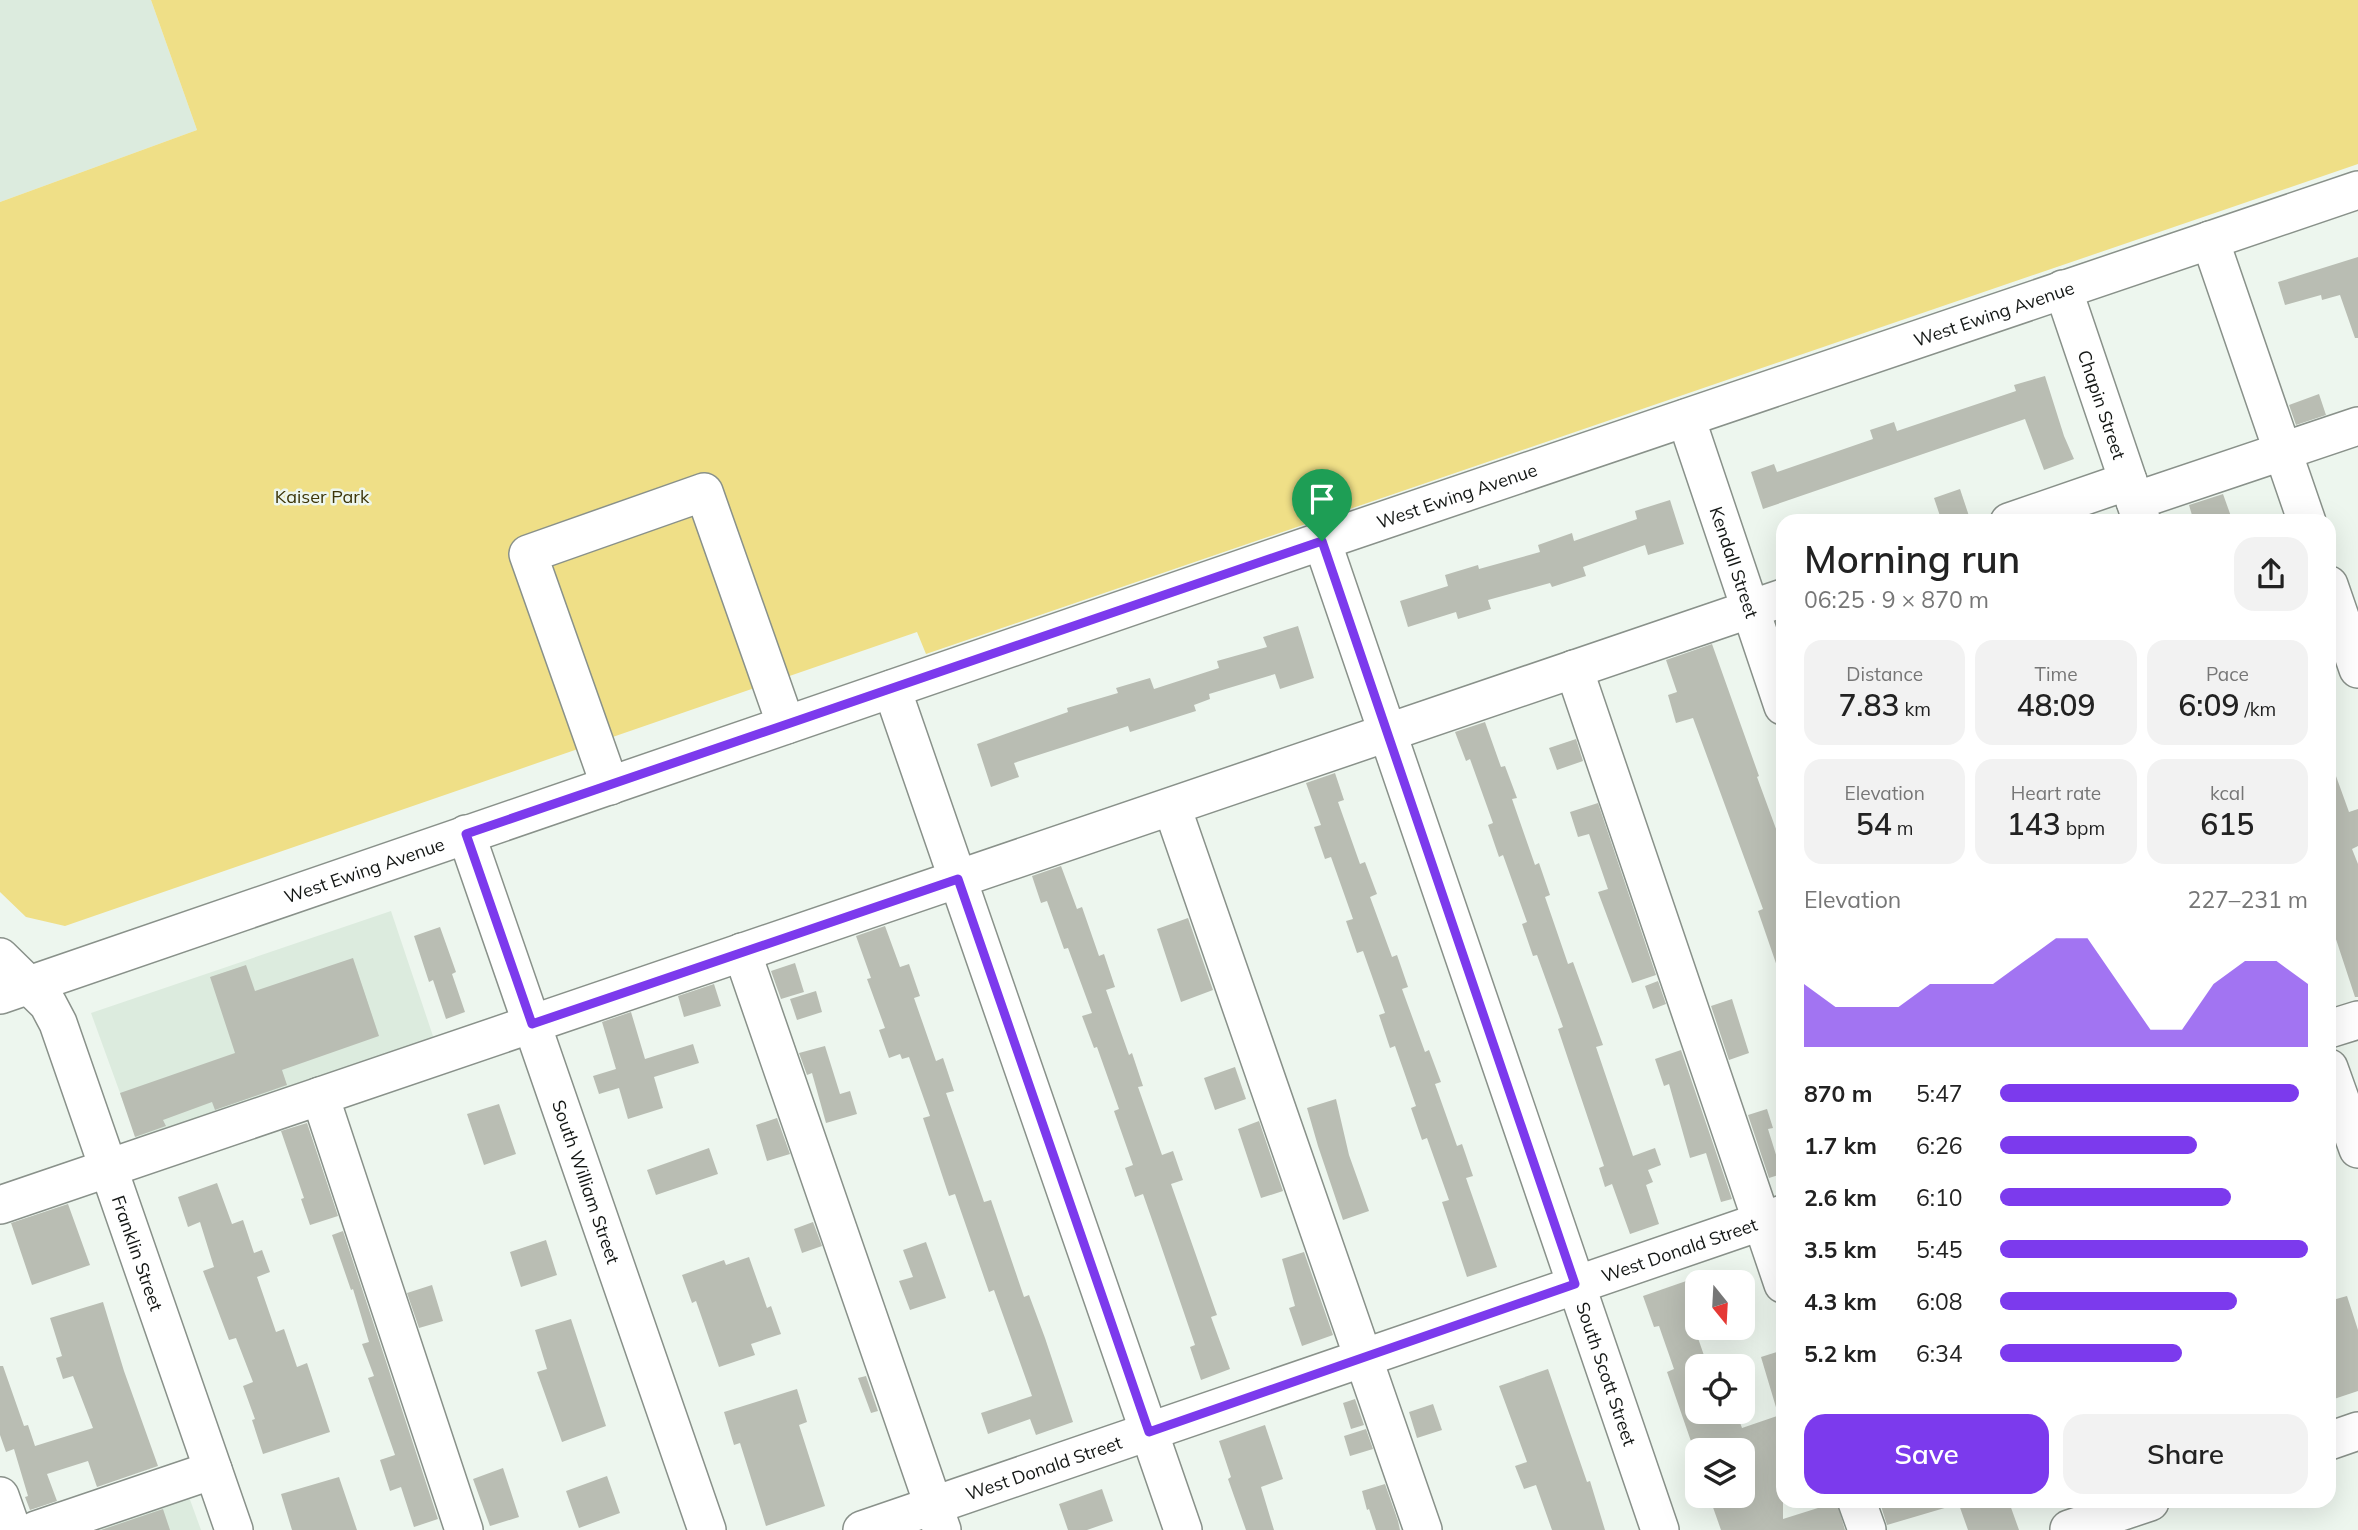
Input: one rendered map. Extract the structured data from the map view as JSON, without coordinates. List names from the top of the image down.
{
  "streets": {
    "street": [
      "West Ewing Avenue",
      "Chapin Street",
      "Kendall Street",
      "South William Street",
      "West Donald Street",
      "Franklin Street",
      "South Scott Street"
    ]
  },
  "crossings": [
    ["West Ewing Avenue", "Chapin Street"],
    ["West Ewing Avenue", "Kendall Street"],
    ["West Ewing Avenue", "South William Street"],
    ["West Ewing Avenue", "Franklin Street"],
    ["West Ewing Avenue", "South Scott Street"],
    ["West Donald Street", "South Scott Street"]
  ],
  "parks": ["Kaiser Park"],
  "north": "bottom",
  "page": {
    "heading": ["Morning run", "06:25 · 9 × 870 m"],
    "stats": [
      ["Distance", "7.83 km"],
      ["Time", "48:09"],
      ["Pace", "6:09 /km"],
      ["Elevation", "54 m"],
      ["Heart rate", "143 bpm"],
      ["kcal", "615"]
    ],
    "chart": ["Elevation", "227–231 m"],
    "list": [
      {
        "name": "870 m",
        "note": "5:47"
      },
      {
        "name": "1.7 km",
        "note": "6:26"
      },
      {
        "name": "2.6 km",
        "note": "6:10"
      },
      {
        "name": "3.5 km",
        "note": "5:45"
      },
      {
        "name": "4.3 km",
        "note": "6:08"
      },
      {
        "name": "5.2 km",
        "note": "6:34"
      }
    ],
    "buttons": ["Save", "Share"]
  }
}
